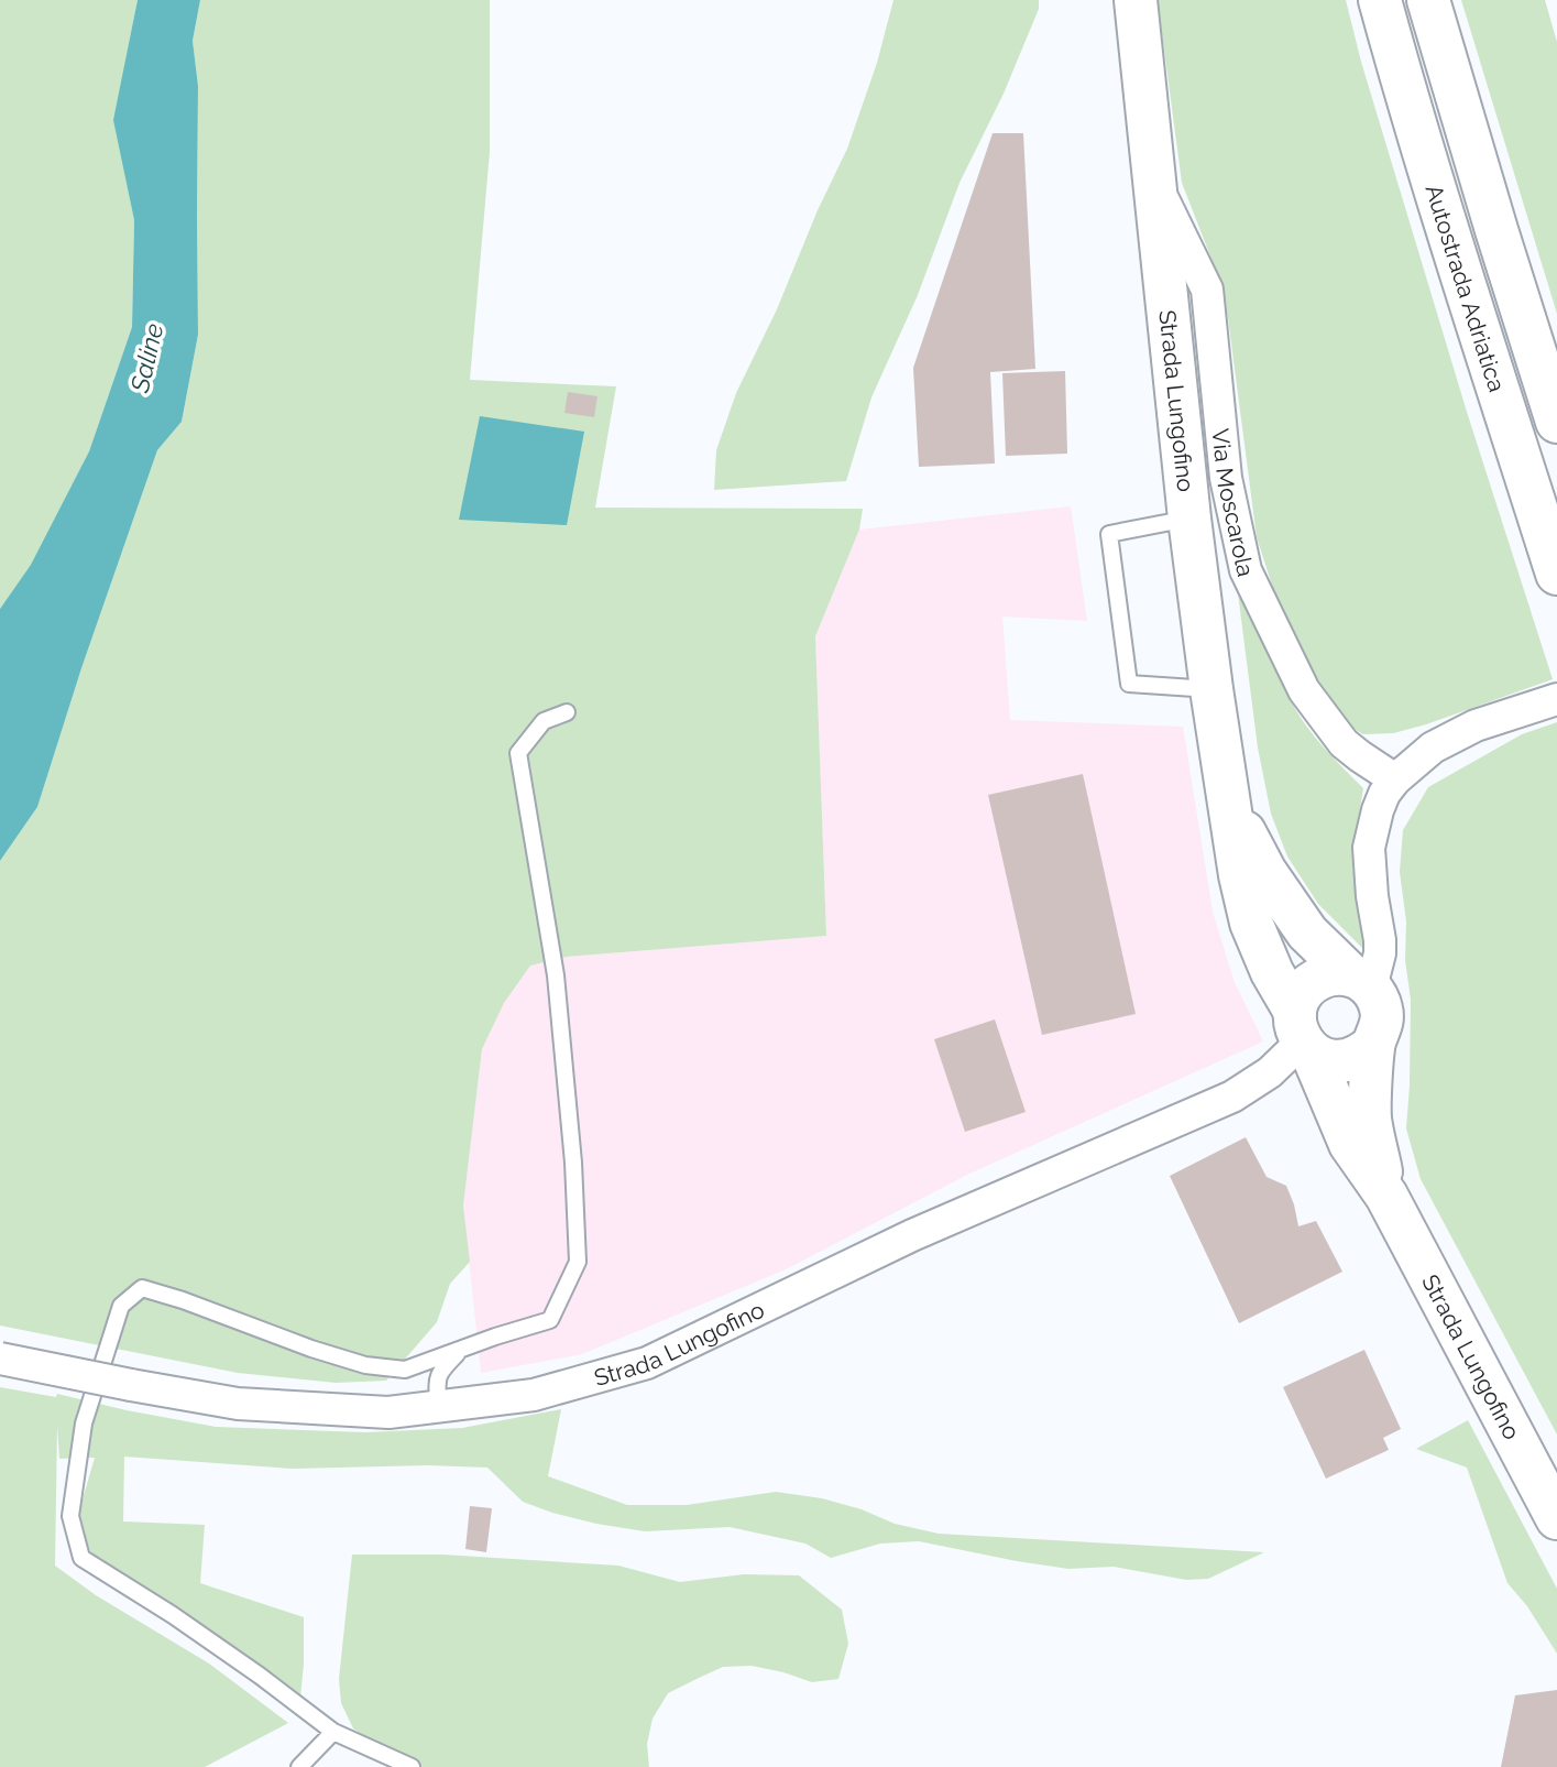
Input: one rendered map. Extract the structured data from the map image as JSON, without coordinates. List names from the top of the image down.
{
  "streets": {
    "main road": ["Autostrada Adriatica", "Strada Lungofino"],
    "street": ["Via Moscarola"]
  },
  "crossings": [
    ["Strada Lungofino", "Via Moscarola"]
  ],
  "water": ["Saline"]
}
